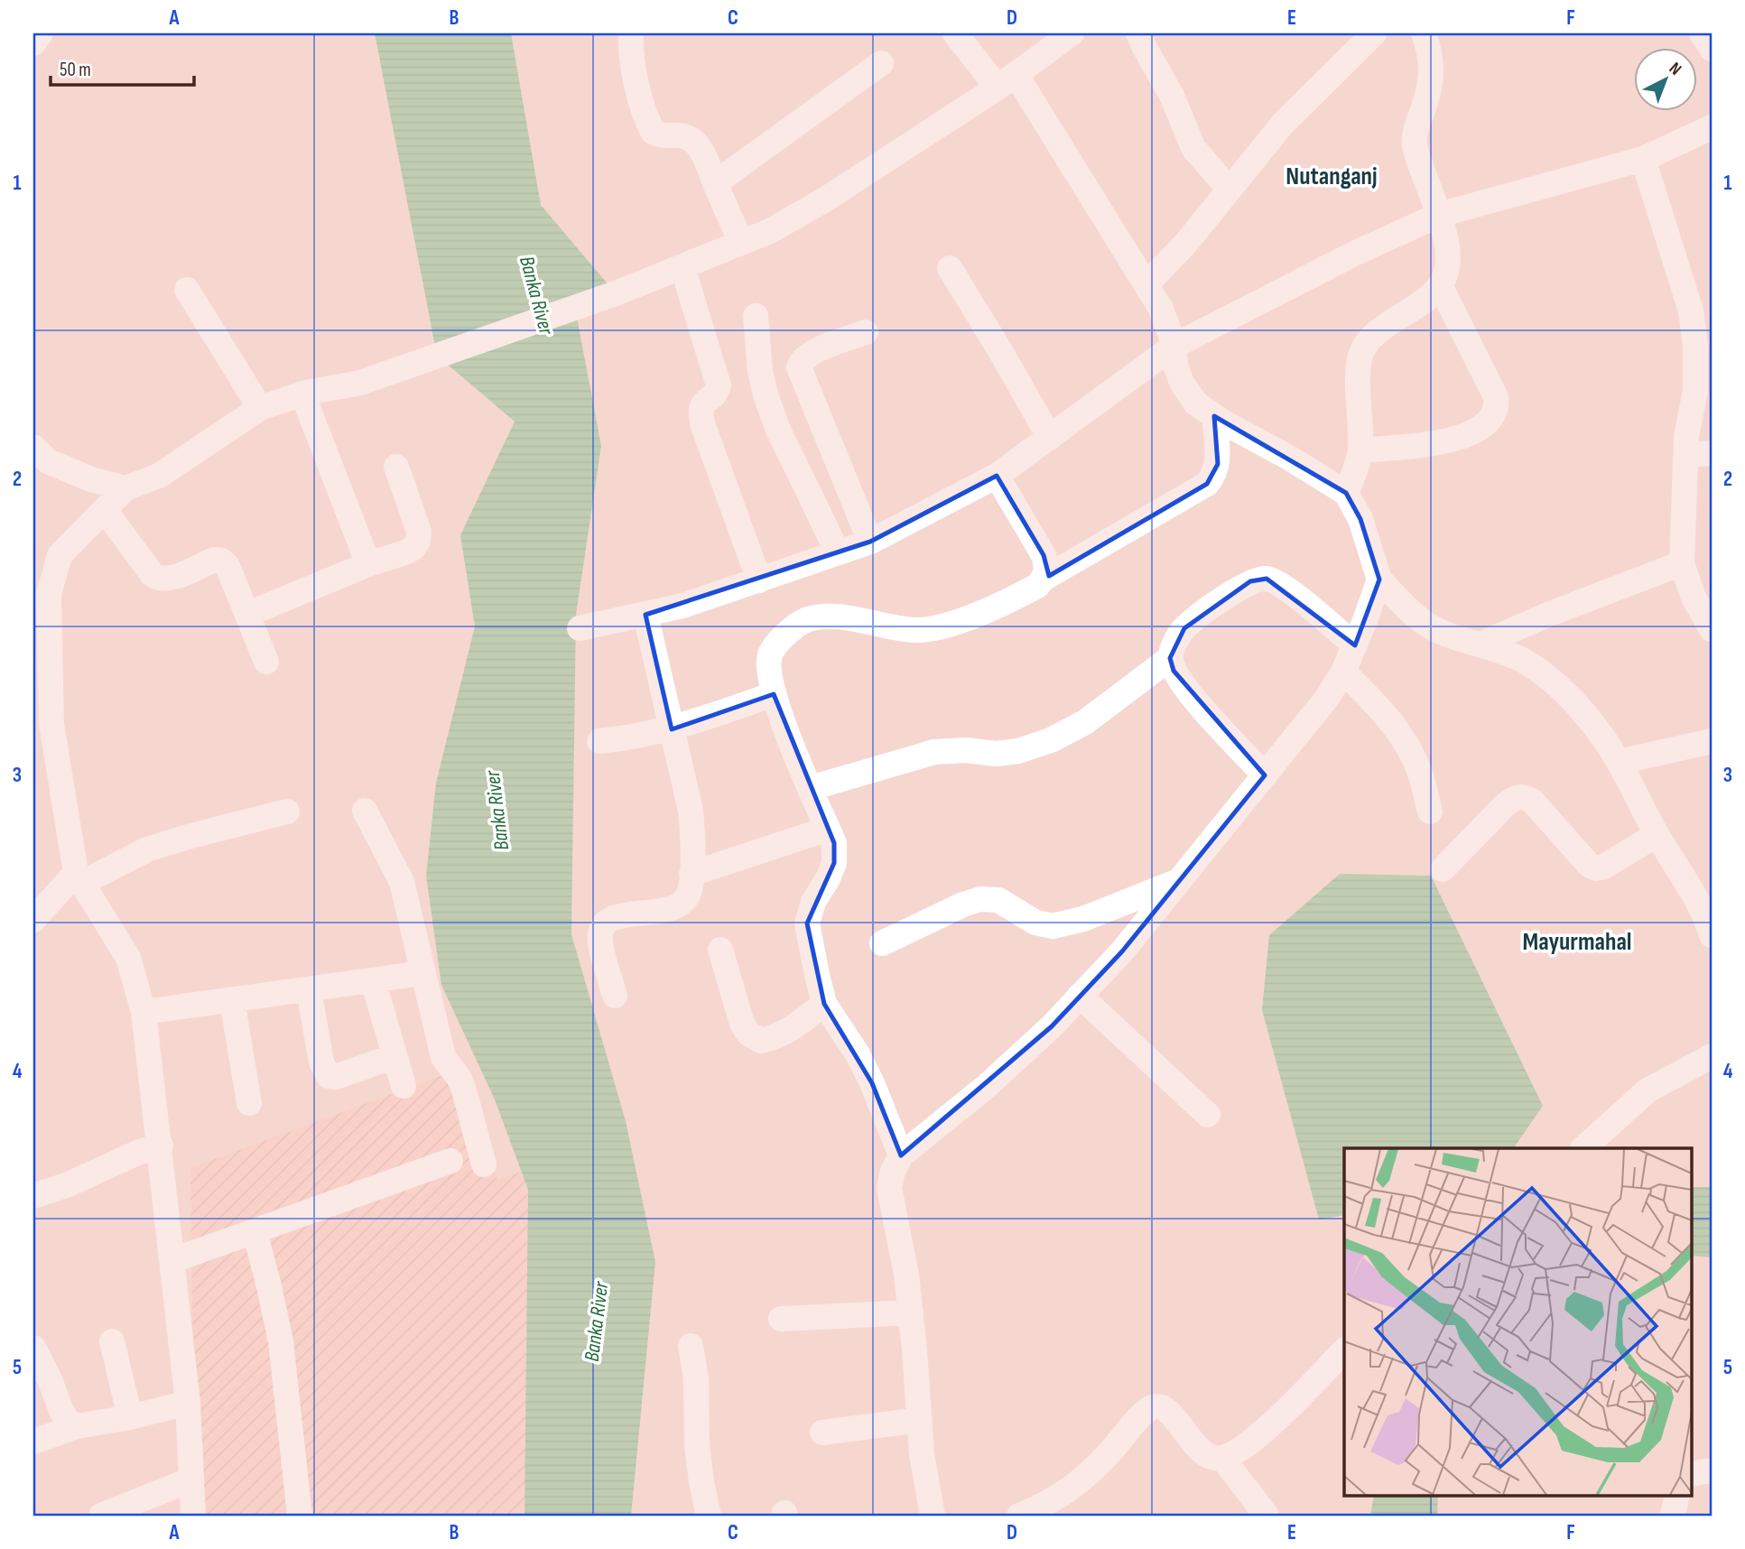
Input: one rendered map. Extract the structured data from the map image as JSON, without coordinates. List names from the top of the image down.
{
  "districts": ["Nutanganj", "Mayurmahal"],
  "water": ["Banka River"],
  "scale_bar": "50 m",
  "north": "top right",
  "grid": {
    "columns": [
      "A",
      "B",
      "C",
      "D",
      "E",
      "F"
    ],
    "rows": [
      "1",
      "2",
      "3",
      "4",
      "5"
    ]
  }
}
